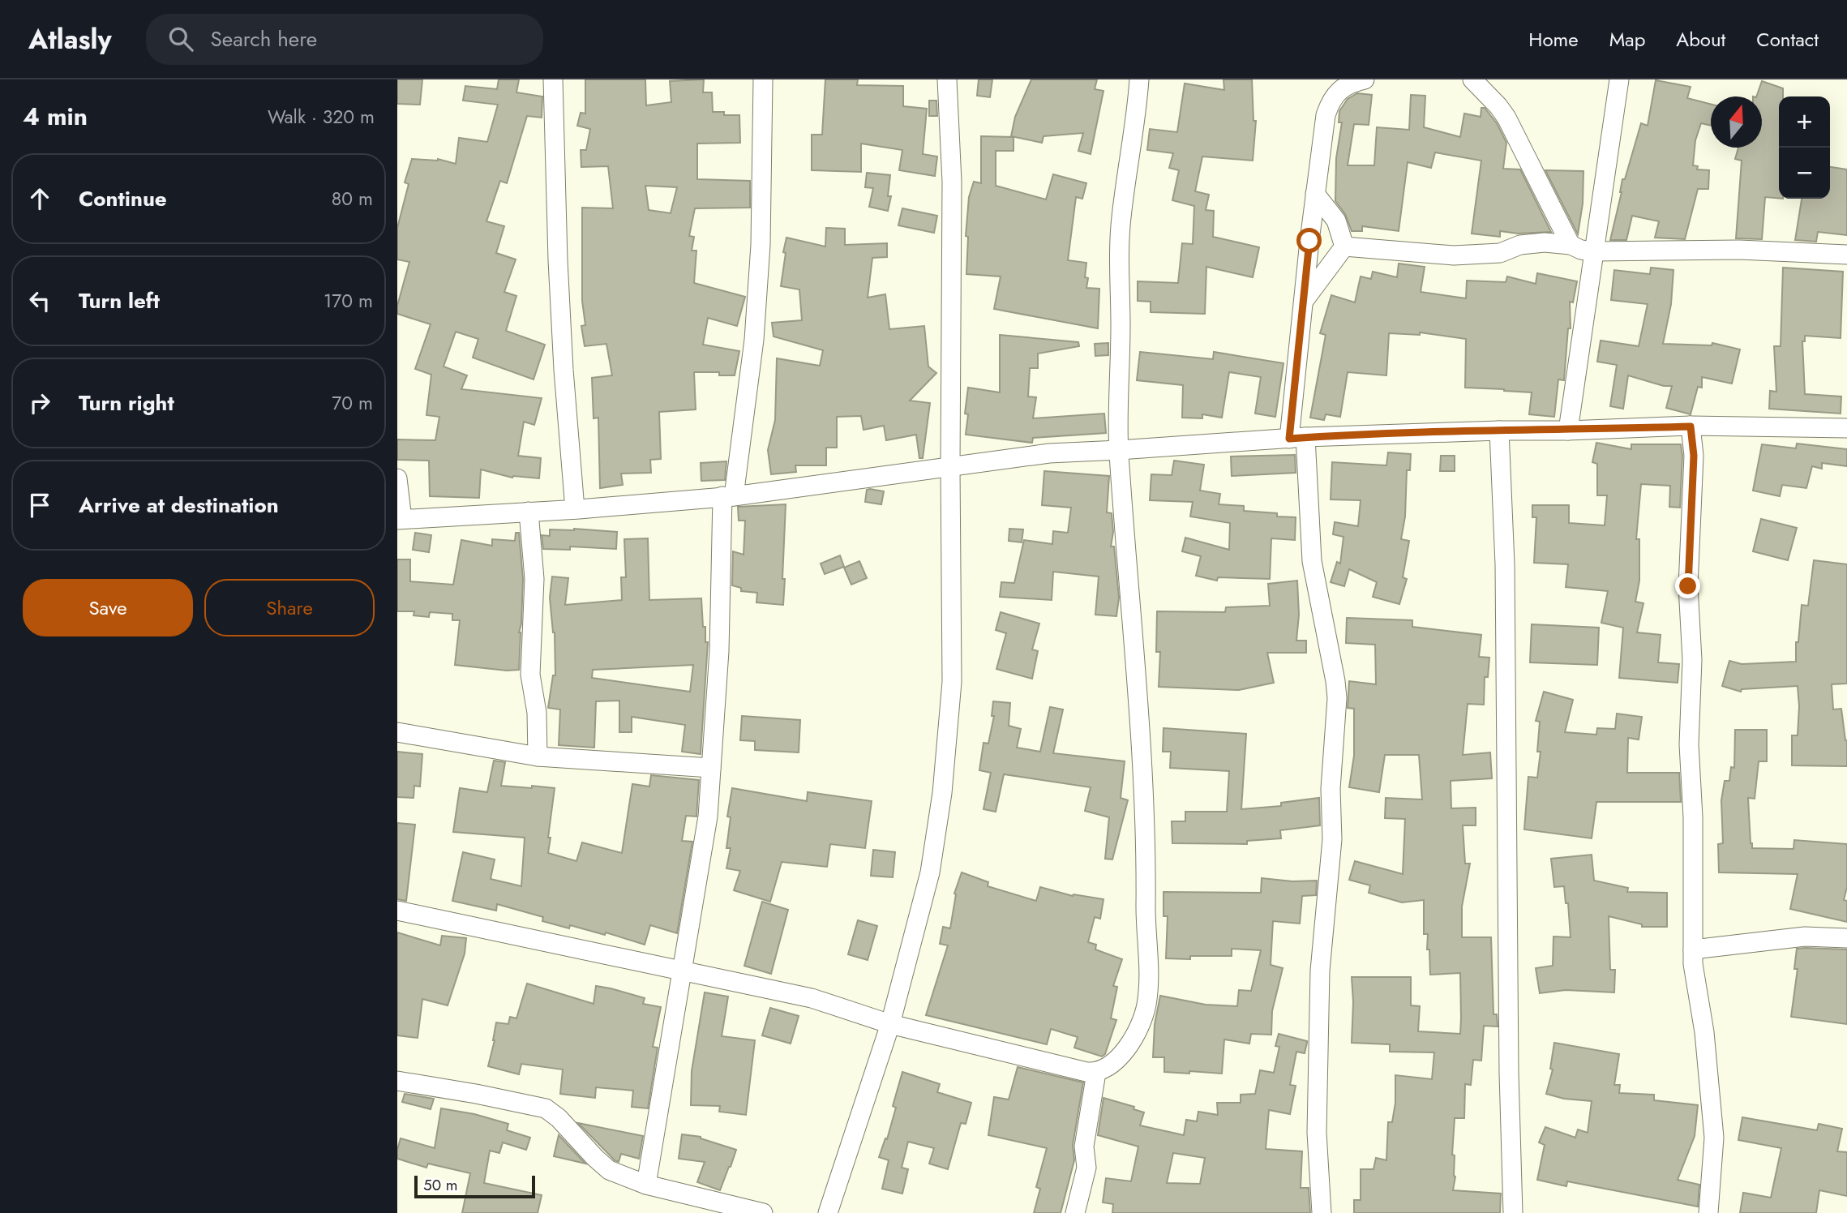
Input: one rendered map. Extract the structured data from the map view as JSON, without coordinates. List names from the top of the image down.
{
  "scale_bar": "50 m",
  "north": "top",
  "page": {
    "header": "Atlasly",
    "search": "Search here",
    "nav": [
      "Home",
      "Map",
      "About",
      "Contact"
    ],
    "heading": ["4 min", "Walk · 320 m"],
    "map_buttons": ["+", "−"],
    "list": [
      ["Continue", "80 m"],
      ["Turn left", "170 m"],
      ["Turn right", "70 m"],
      "Arrive at destination"
    ],
    "buttons": ["Save", "Share"],
    "scale": "50 m"
  }
}
